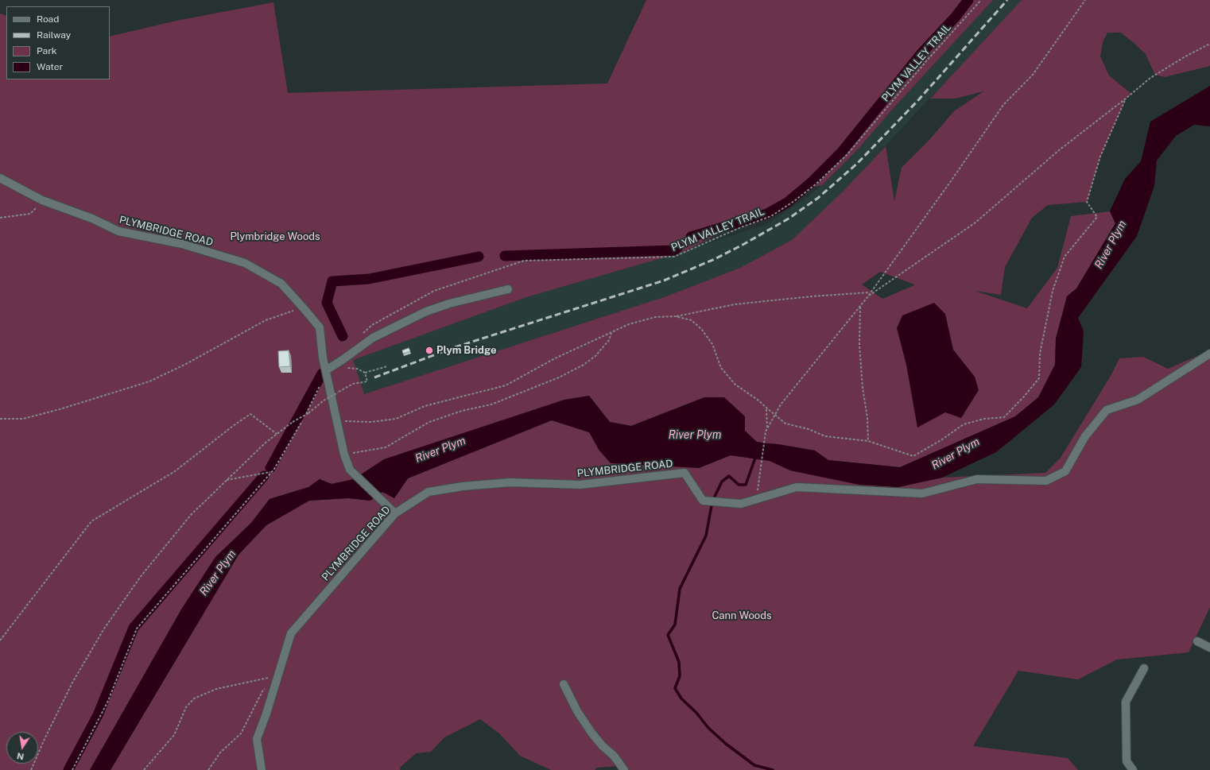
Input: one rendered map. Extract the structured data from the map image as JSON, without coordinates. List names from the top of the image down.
{
  "streets": {
    "street": ["PLYMBRIDGE ROAD"],
    "path": ["PLYM VALLEY TRAIL"]
  },
  "water": ["River Plym"],
  "parks": ["Plymbridge Woods", "Cann Woods"],
  "places": ["Plym Bridge"],
  "legend": [
    "Road",
    "Railway",
    "Park",
    "Water"
  ],
  "north": "bottom"
}
